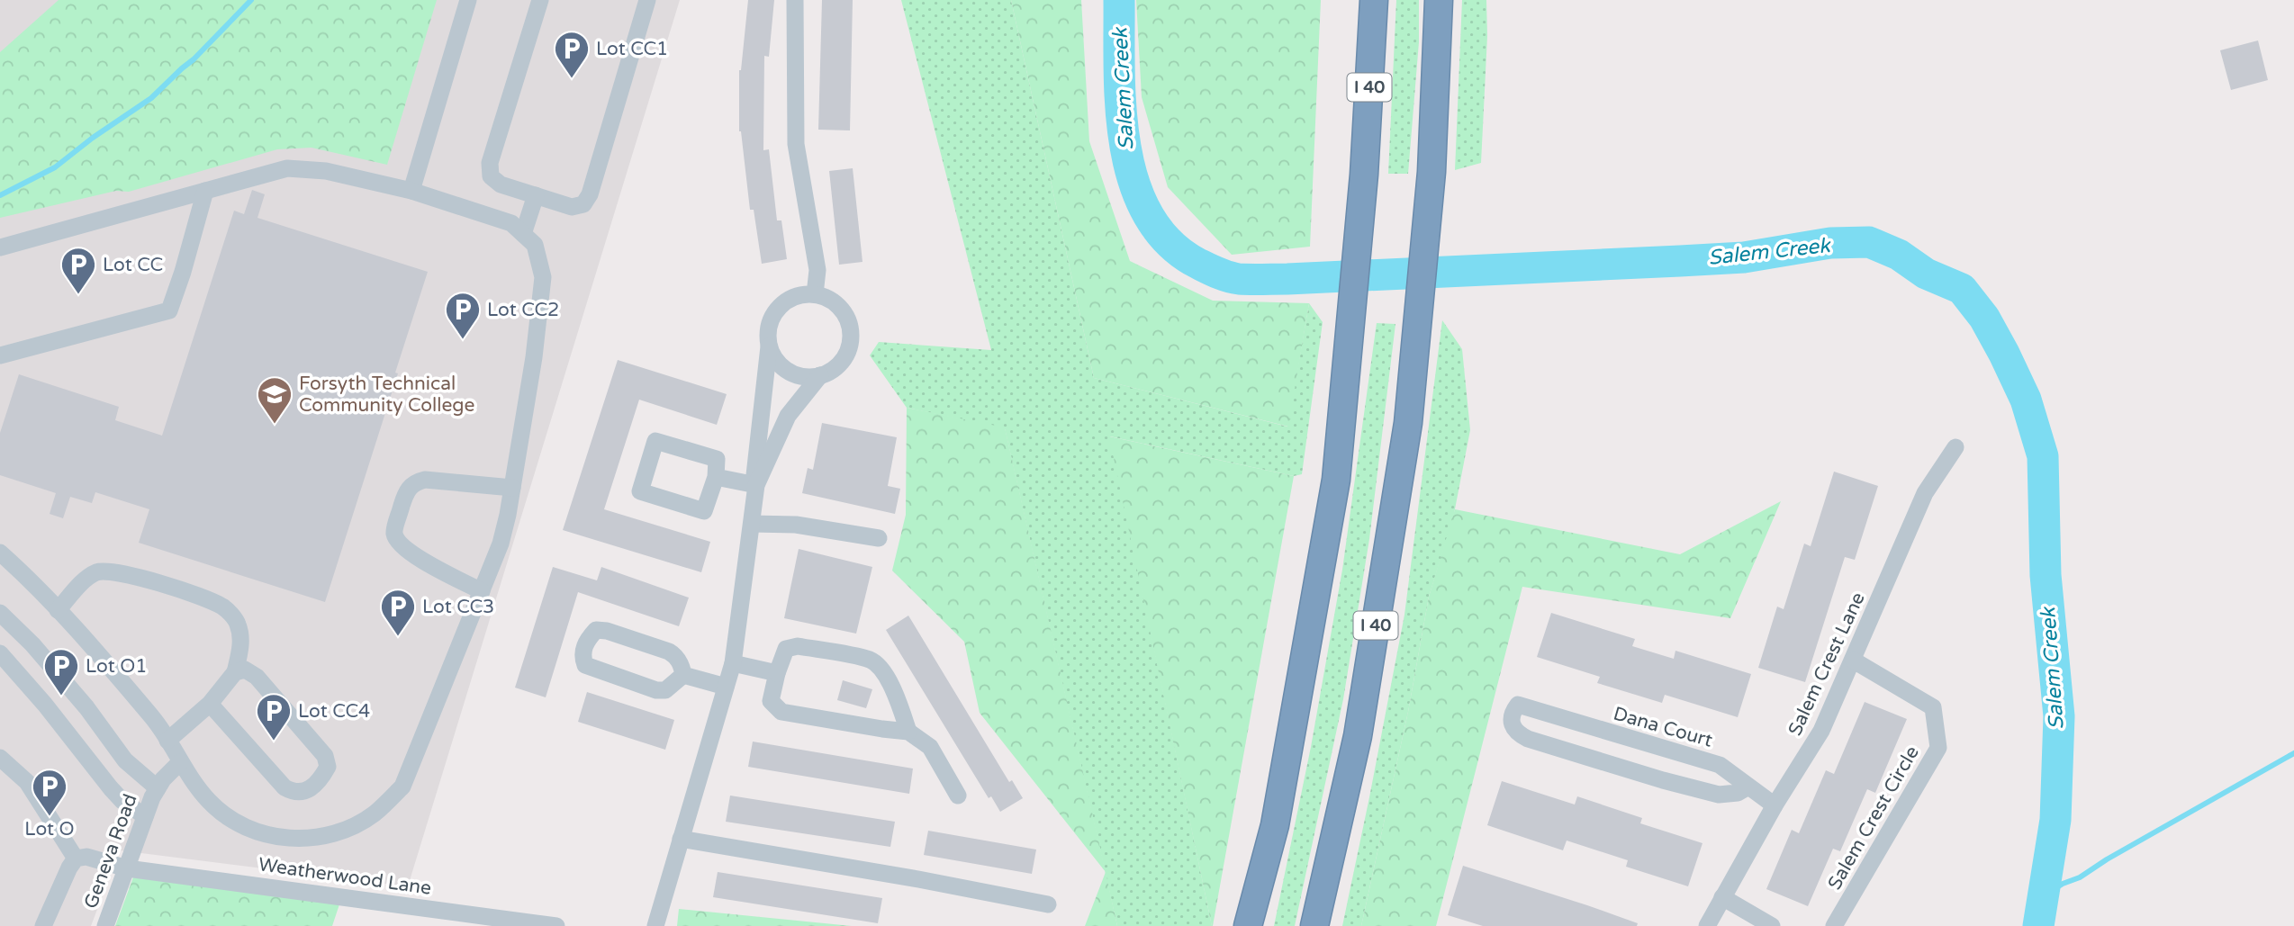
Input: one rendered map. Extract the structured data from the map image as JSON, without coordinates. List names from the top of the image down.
{
  "streets": {
    "highway": ["I 40"],
    "street": [
      "Salem Crest Lane",
      "Dana Court",
      "Salem Crest Circle",
      "Geneva Road",
      "Weatherwood Lane"
    ]
  },
  "crossings": [
    ["Salem Crest Lane", "Dana Court"],
    ["Salem Crest Lane", "Salem Crest Circle"],
    ["Geneva Road", "Weatherwood Lane"]
  ],
  "water": ["Salem Creek"],
  "places": {
    "parking": [
      "Lot CC1",
      "Lot CC",
      "Lot CC2",
      "Lot CC3",
      "Lot O1",
      "Lot CC4",
      "Lot O"
    ],
    "school or university": ["Forsyth Technical Community College"]
  }
}
